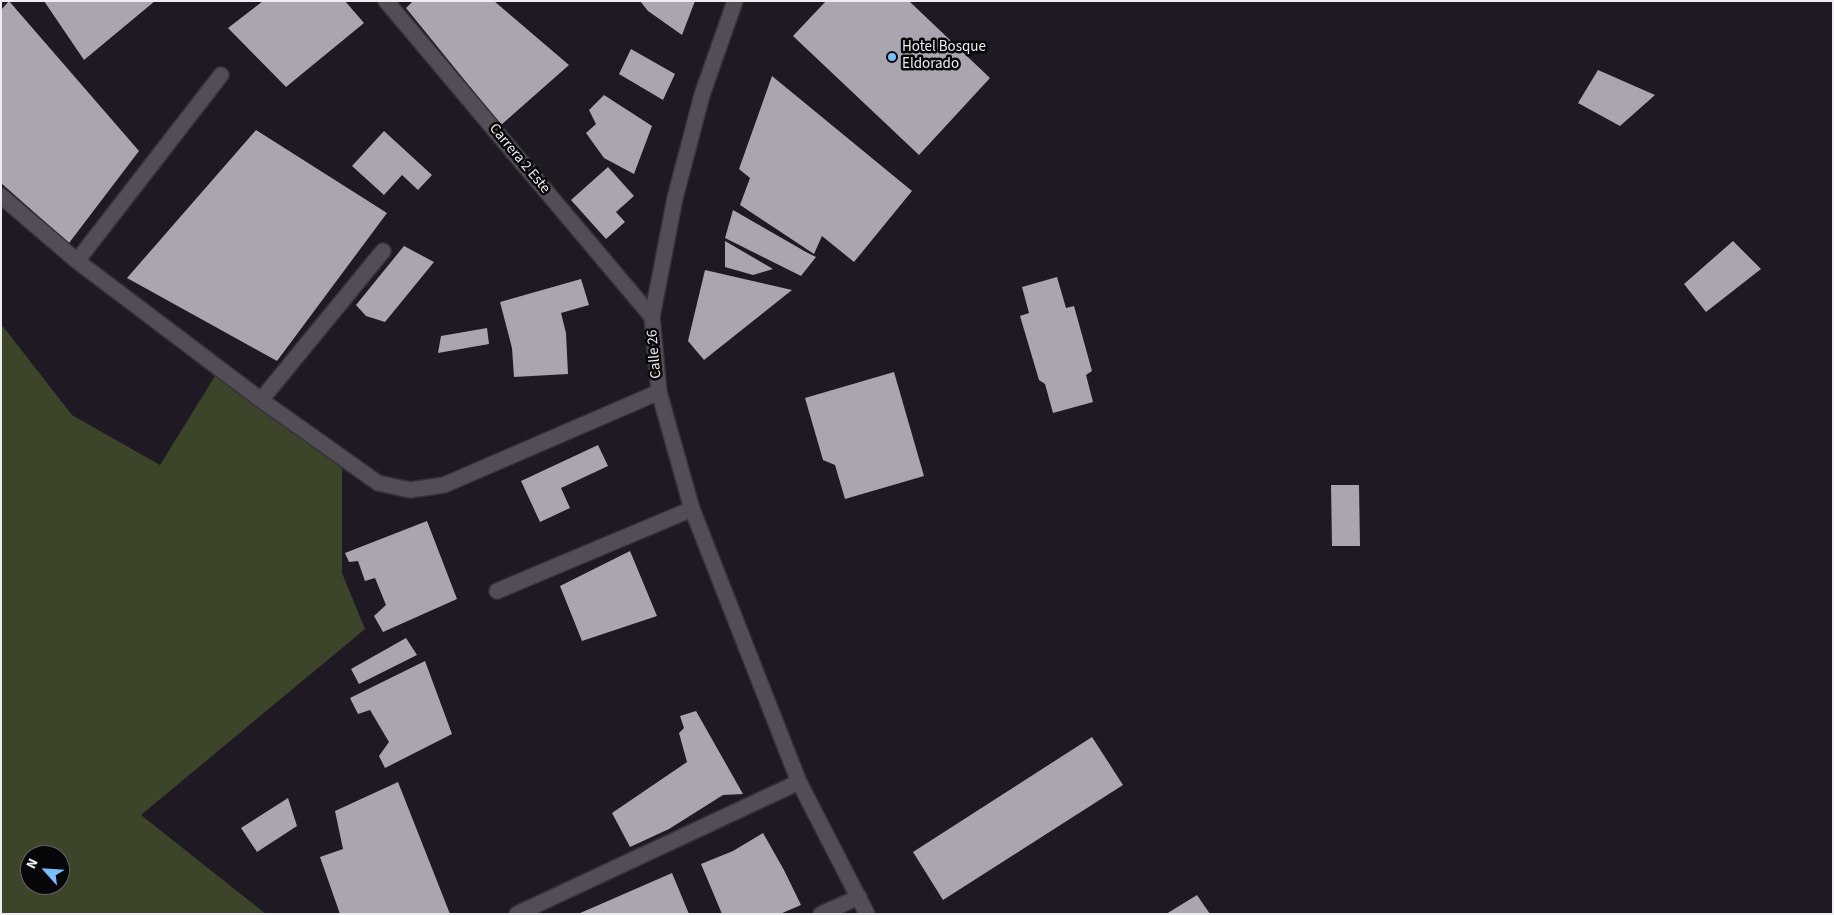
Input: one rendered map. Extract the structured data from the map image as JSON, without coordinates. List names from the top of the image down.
{
  "streets": {
    "street": ["Carrera 2 Este", "Calle 26"]
  },
  "crossings": [
    ["Carrera 2 Este", "Calle 26"]
  ],
  "places": ["Hotel Bosque Eldorado"],
  "north": "top left"
}
